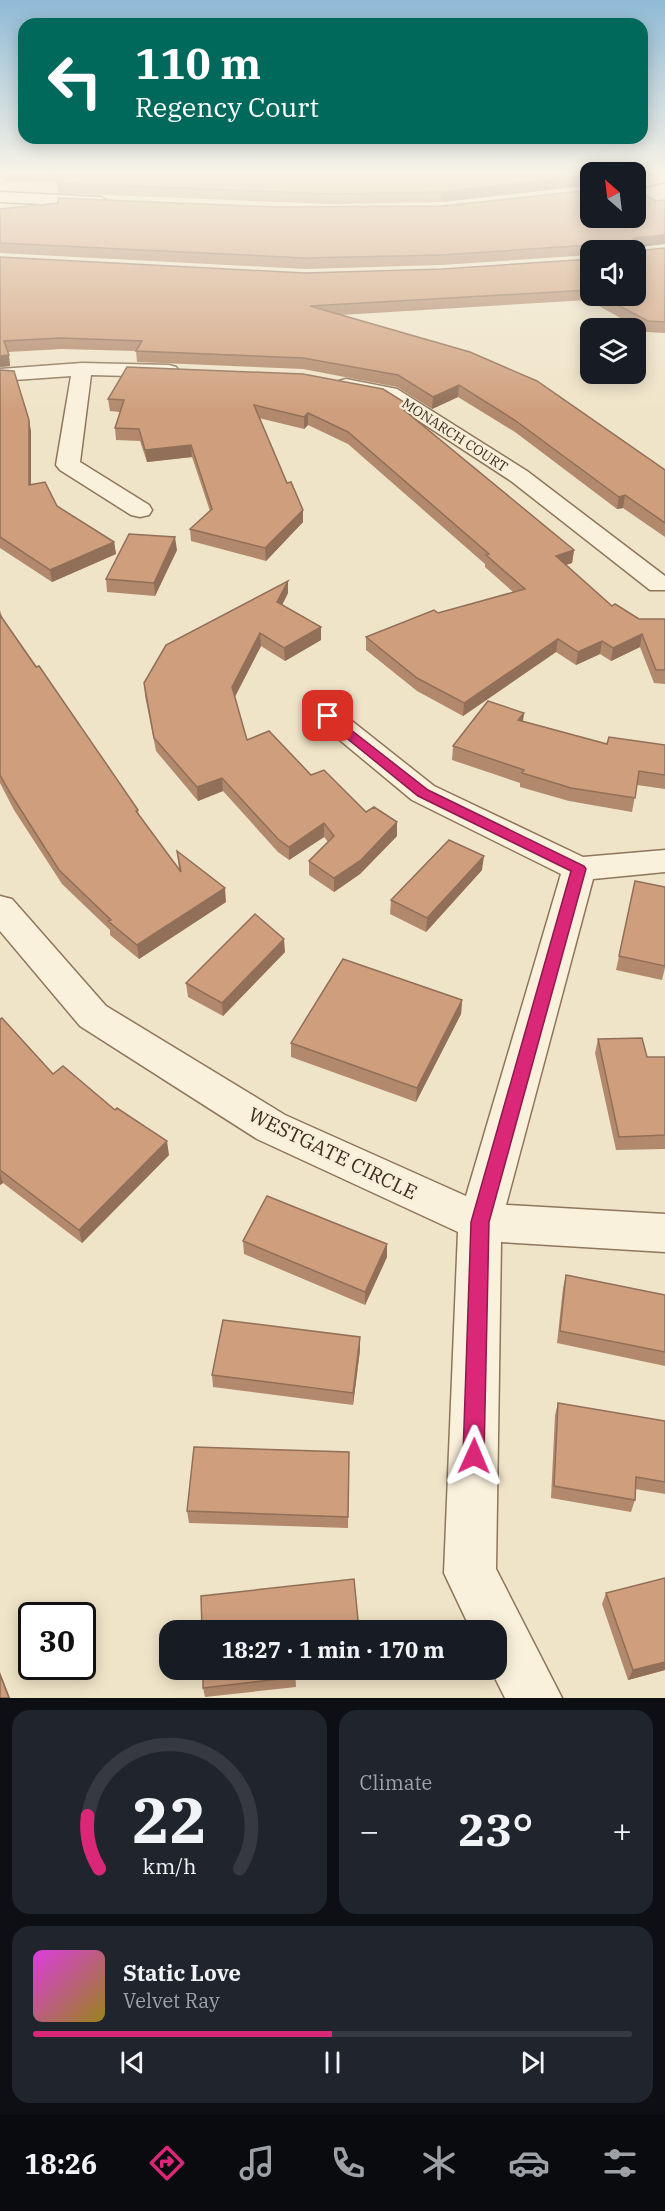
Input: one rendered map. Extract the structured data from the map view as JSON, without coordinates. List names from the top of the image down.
{
  "streets": {
    "street": ["MONARCH COURT", "WESTGATE CIRCLE"]
  },
  "north": "top left",
  "page": {
    "turn": ["110 m", "Regency Court"],
    "limit": "30",
    "trip": "18:27 · 1 min · 170 m",
    "tile": "Climate",
    "heat": ["−", "23°", "+"],
    "song": ["Static Love", "Velvet Ray"],
    "tabs": "18:26",
    "gauge": ["22", "km/h"]
  }
}
